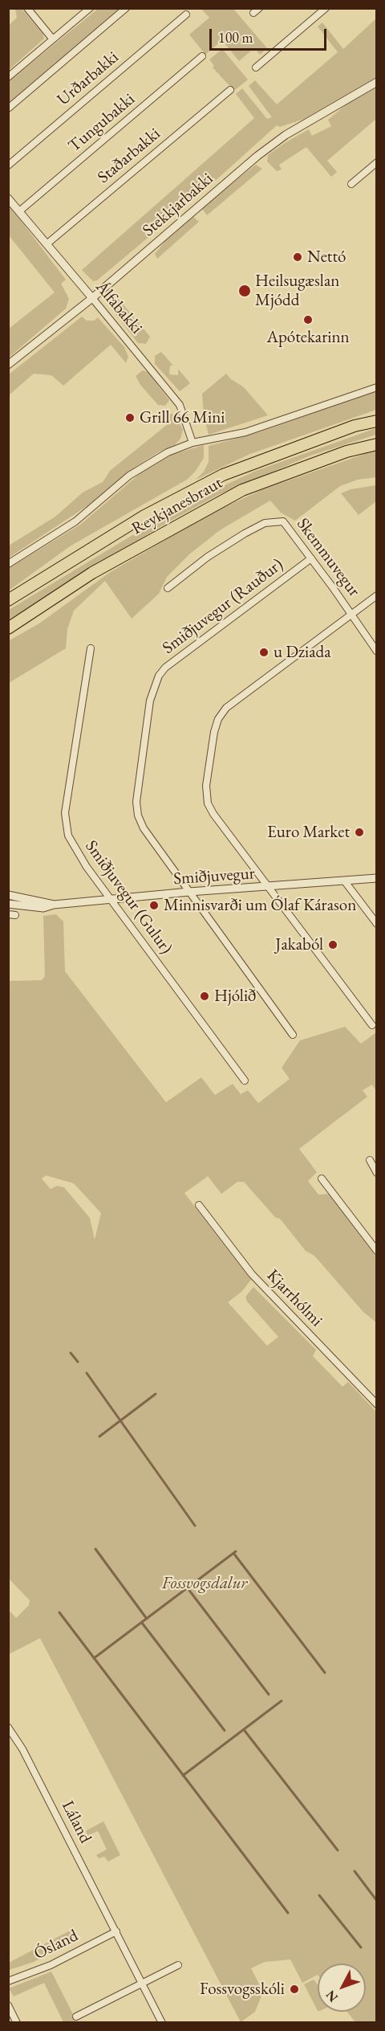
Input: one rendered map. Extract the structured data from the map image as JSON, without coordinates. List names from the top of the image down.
{
  "streets": {
    "highway": ["Reykjanesbraut"],
    "street": [
      "Urðarbakki",
      "Tungubakki",
      "Staðarbakki",
      "Stekkjarbakki",
      "Álfabakki",
      "Skemmuvegur",
      "Smiðjuvegur (Rauður)",
      "Smiðjuvegur",
      "Smiðjuvegur (Gulur)",
      "Kjarrhólmi",
      "Láland",
      "Ósland"
    ]
  },
  "crossings": [
    ["Tungubakki", "Álfabakki"],
    ["Staðarbakki", "Álfabakki"],
    ["Stekkjarbakki", "Álfabakki"],
    ["Skemmuvegur", "Smiðjuvegur (Rauður)"],
    ["Smiðjuvegur (Rauður)", "Smiðjuvegur"],
    ["Smiðjuvegur", "Smiðjuvegur (Gulur)"],
    ["Láland", "Ósland"]
  ],
  "parks": ["Fossvogsdalur"],
  "places": [
    "Nettó",
    "Heilsugæslan Mjódd",
    "Apótekarinn",
    "Grill 66 Mini",
    "u Dziada",
    "Euro Market",
    "Minnisvarði um Ólaf Kárason",
    "Jakaból",
    "Hjólið",
    "Fossvogsskóli"
  ],
  "scale_bar": "100 m",
  "north": "bottom left"
}
